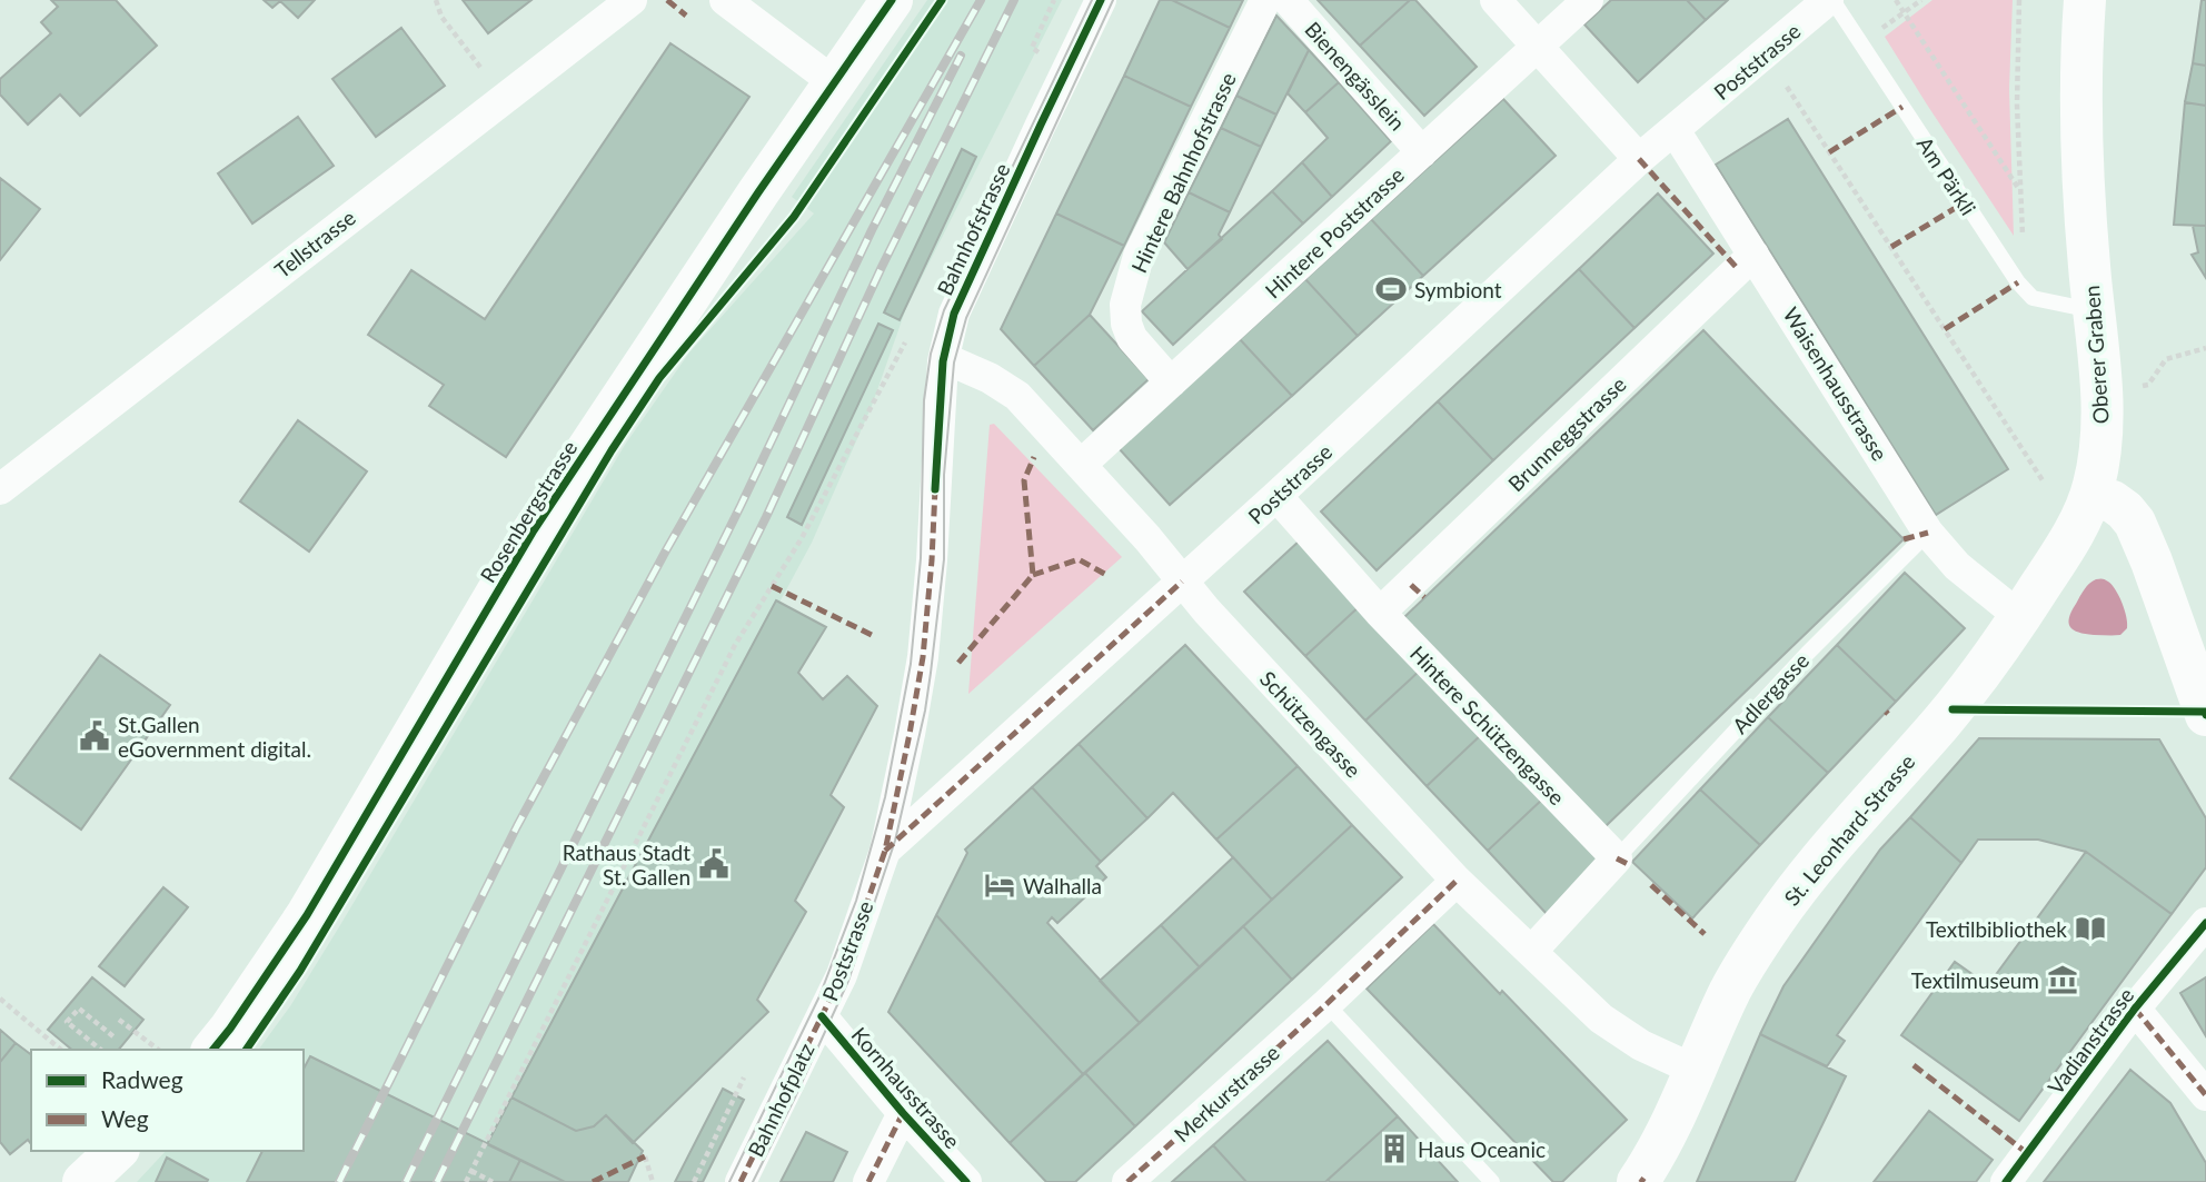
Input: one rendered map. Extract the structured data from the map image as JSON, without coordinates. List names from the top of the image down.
{
  "streets": {
    "main road": ["Oberer Graben", "Rosenbergstrasse", "St. Leonhard-Strasse"],
    "street": [
      "Poststrasse",
      "Bienengässlein",
      "Hintere Bahnhofstrasse",
      "Bahnhofstrasse",
      "Hintere Poststrasse",
      "Tellstrasse",
      "Waisenhausstrasse",
      "Brunneggstrasse",
      "Schützengasse",
      "Hintere Schützengasse",
      "Vadianstrasse",
      "Kornhausstrasse",
      "Merkurstrasse",
      "Bahnhofplatz"
    ],
    "lane": ["Am Pärkli", "Adlergasse"]
  },
  "crossings": [
    ["Poststrasse", "Am Pärkli"],
    ["Poststrasse", "Bahnhofstrasse"],
    ["Poststrasse", "Waisenhausstrasse"],
    ["Poststrasse", "Schützengasse"],
    ["Poststrasse", "Hintere Schützengasse"],
    ["Poststrasse", "Kornhausstrasse"],
    ["Poststrasse", "Bahnhofplatz"],
    ["Bienengässlein", "Hintere Poststrasse"],
    ["Hintere Bahnhofstrasse", "Hintere Poststrasse"],
    ["Bahnhofstrasse", "Schützengasse"],
    ["Hintere Poststrasse", "Schützengasse"],
    ["Oberer Graben", "St. Leonhard-Strasse"],
    ["Waisenhausstrasse", "Brunneggstrasse"],
    ["Waisenhausstrasse", "Adlergasse"],
    ["Waisenhausstrasse", "St. Leonhard-Strasse"],
    ["Brunneggstrasse", "Hintere Schützengasse"],
    ["Adlergasse", "Hintere Schützengasse"],
    ["Schützengasse", "St. Leonhard-Strasse"],
    ["Schützengasse", "Merkurstrasse"],
    ["Kornhausstrasse", "Bahnhofplatz"]
  ],
  "places": {
    "sports": ["Symbiont"],
    "public building": ["St.Gallen eGovernment digital.", "Rathaus Stadt St. Gallen"],
    "hotel": ["Walhalla"],
    "library": ["Textilbibliothek"],
    "museum": ["Textilmuseum"],
    "building": ["Haus Oceanic"]
  },
  "legend": ["Radweg", "Weg"]
}
